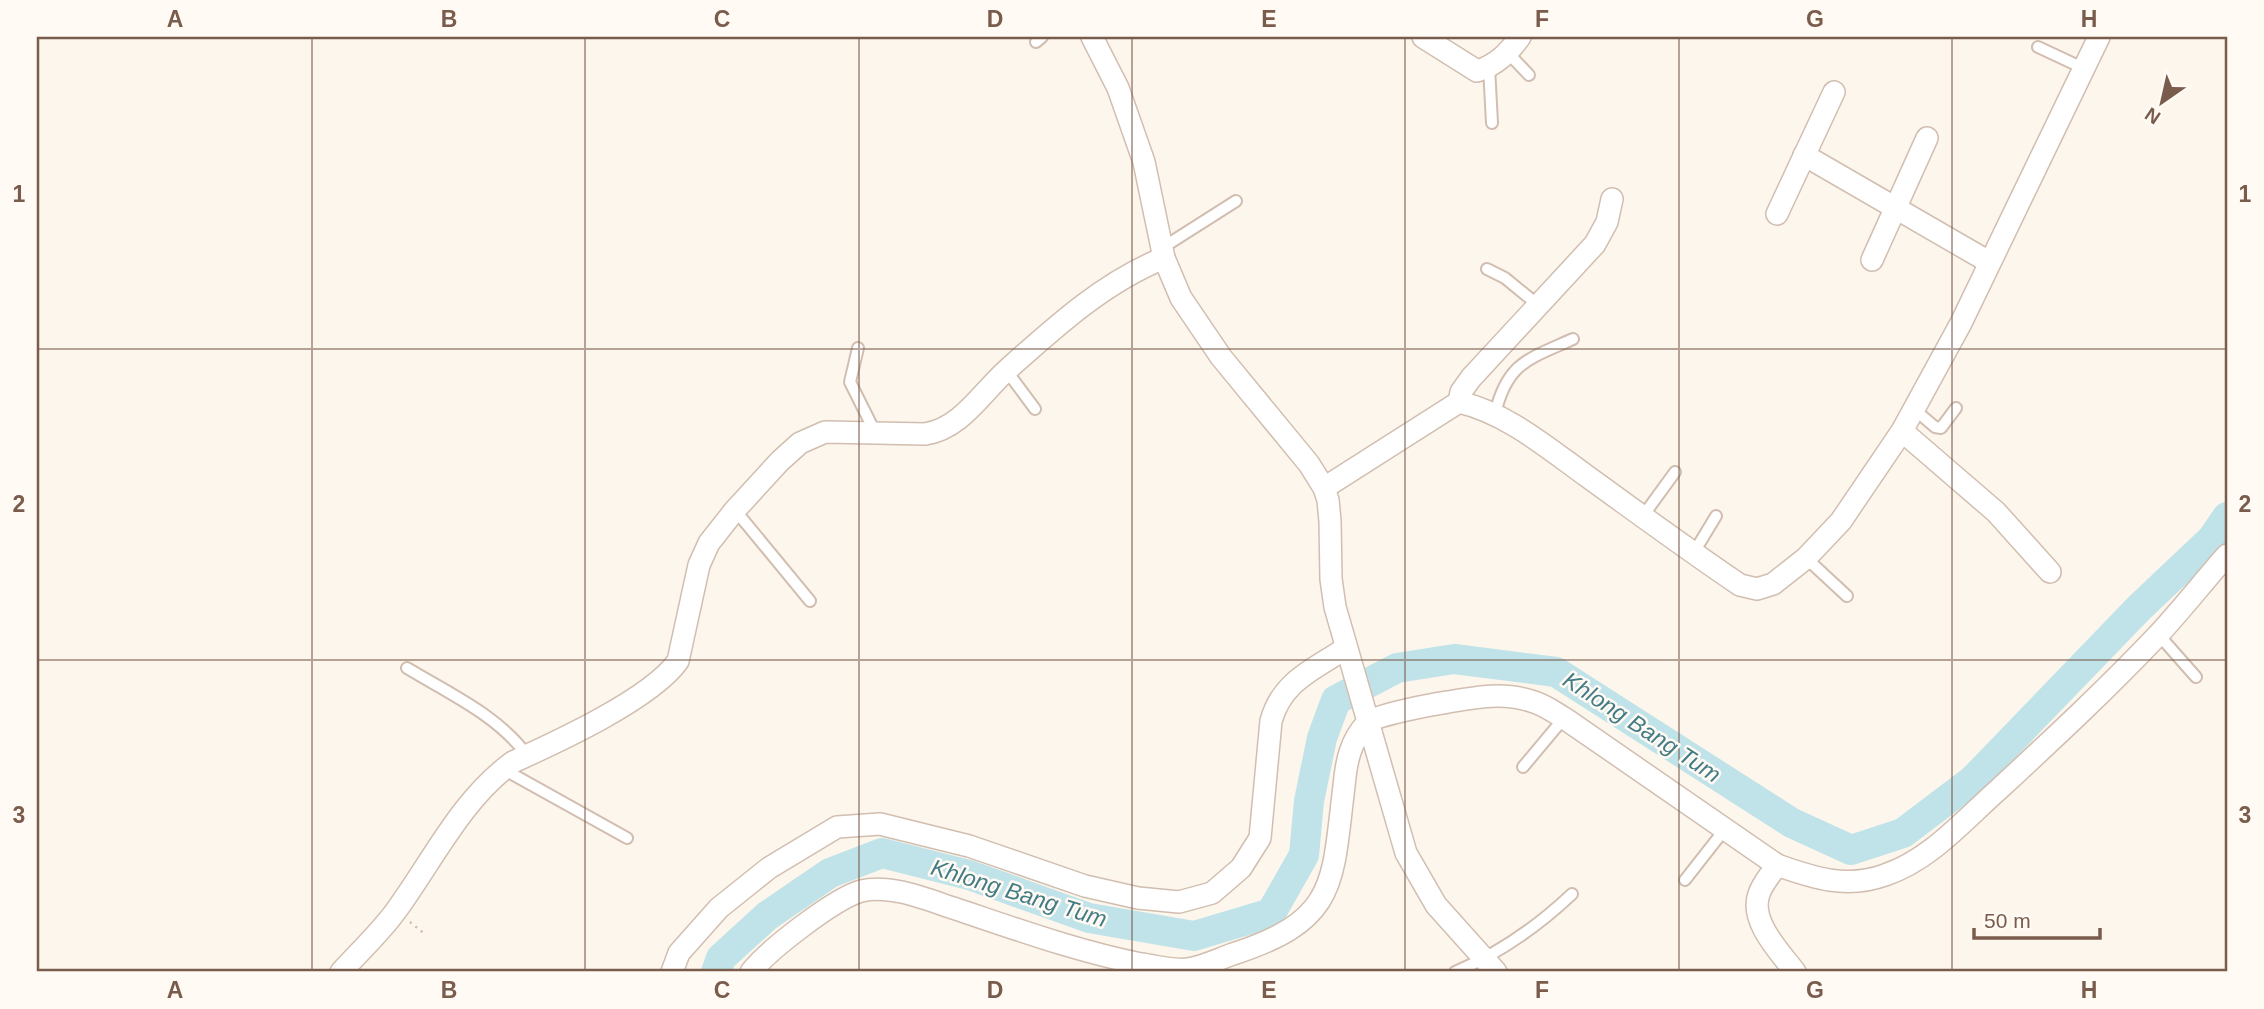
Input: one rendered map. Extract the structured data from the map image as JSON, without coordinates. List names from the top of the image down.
{
  "water": ["Khlong Bang Tum"],
  "scale_bar": "50 m",
  "north": "bottom left",
  "grid": {
    "columns": [
      "A",
      "B",
      "C",
      "D",
      "E",
      "F",
      "G",
      "H"
    ],
    "rows": ["1", "2", "3"]
  }
}
